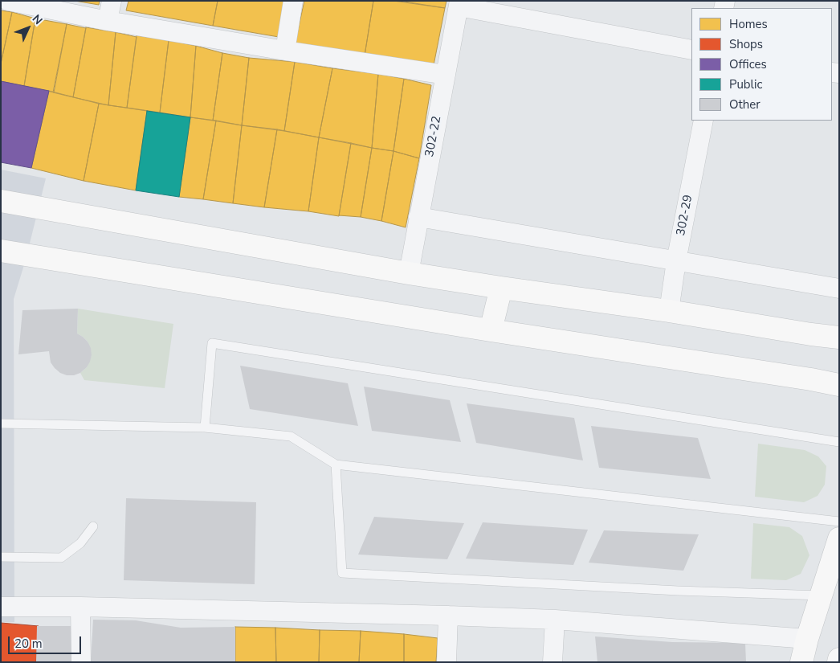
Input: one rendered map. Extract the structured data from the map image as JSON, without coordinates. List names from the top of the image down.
{
  "streets": {
    "street": ["302-22", "302-29"]
  },
  "legend": [
    "Homes",
    "Shops",
    "Offices",
    "Public",
    "Other"
  ],
  "scale_bar": "20 m",
  "north": "top right"
}
